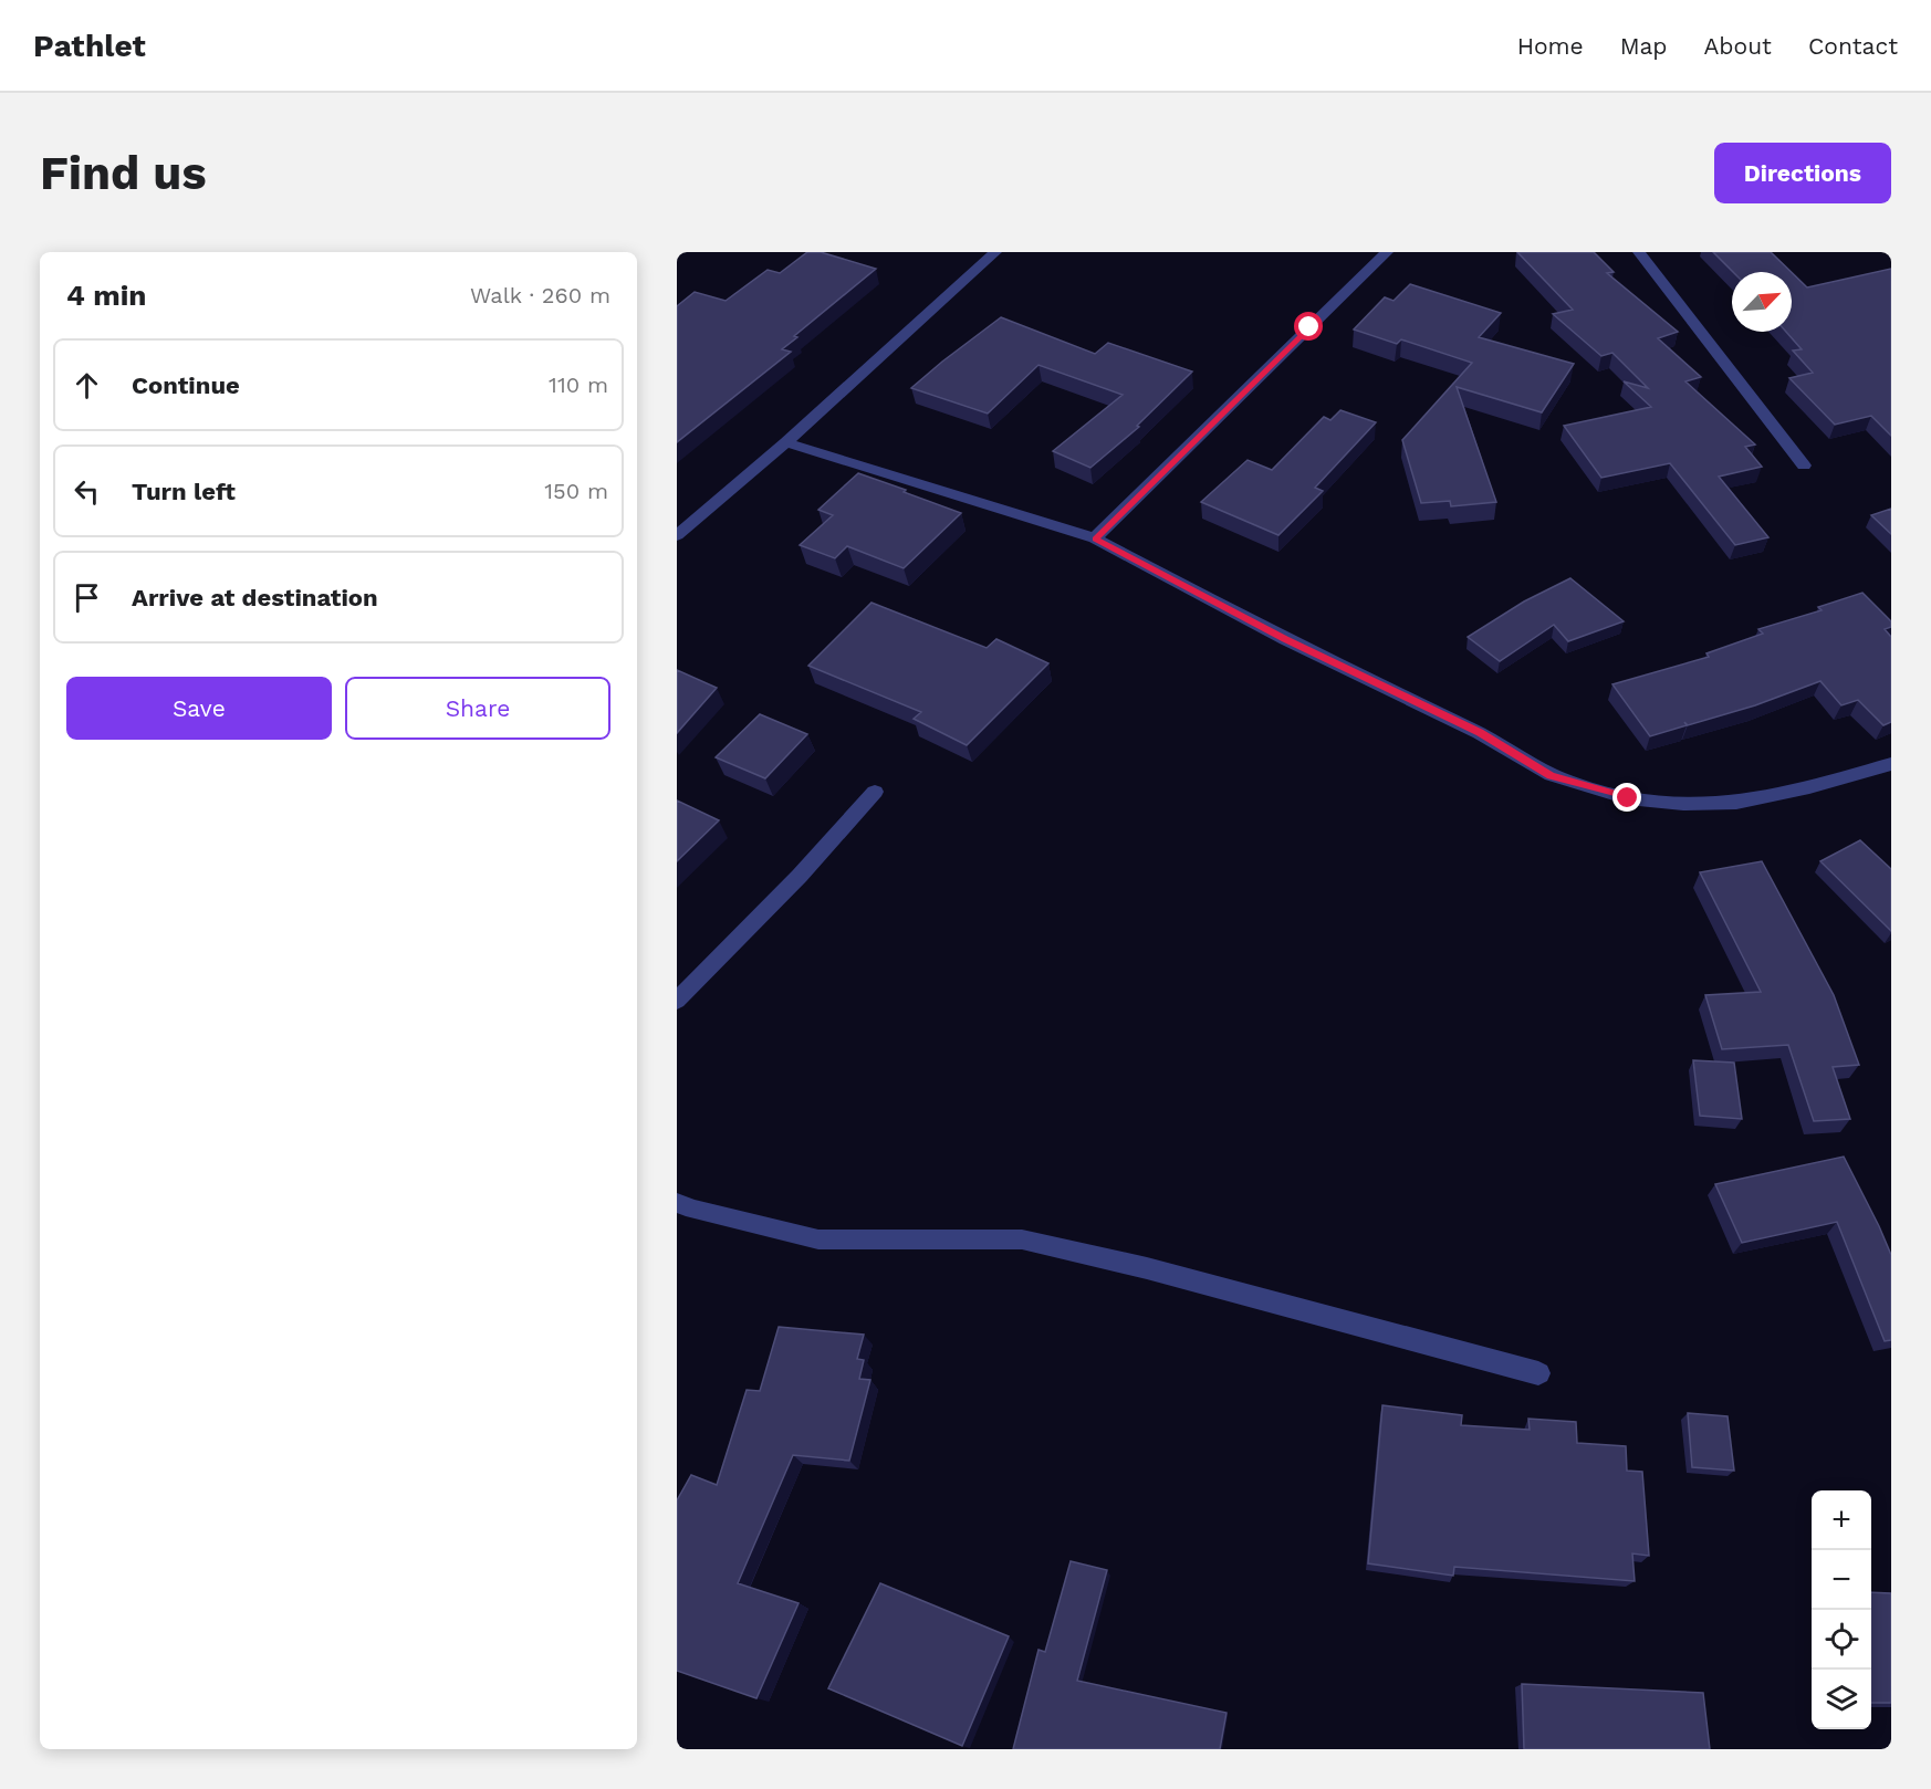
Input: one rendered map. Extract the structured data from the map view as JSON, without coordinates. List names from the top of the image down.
{
  "north": "top right",
  "page": {
    "header": "Pathlet",
    "nav": [
      "Home",
      "Map",
      "About",
      "Contact"
    ],
    "buttons": [
      "Directions",
      ["Save", "Share"]
    ],
    "title": "Find us",
    "heading": ["4 min", "Walk · 260 m"],
    "list": [
      ["Continue", "110 m"],
      ["Turn left", "150 m"],
      "Arrive at destination"
    ],
    "map_buttons": ["+", "−"]
  }
}
